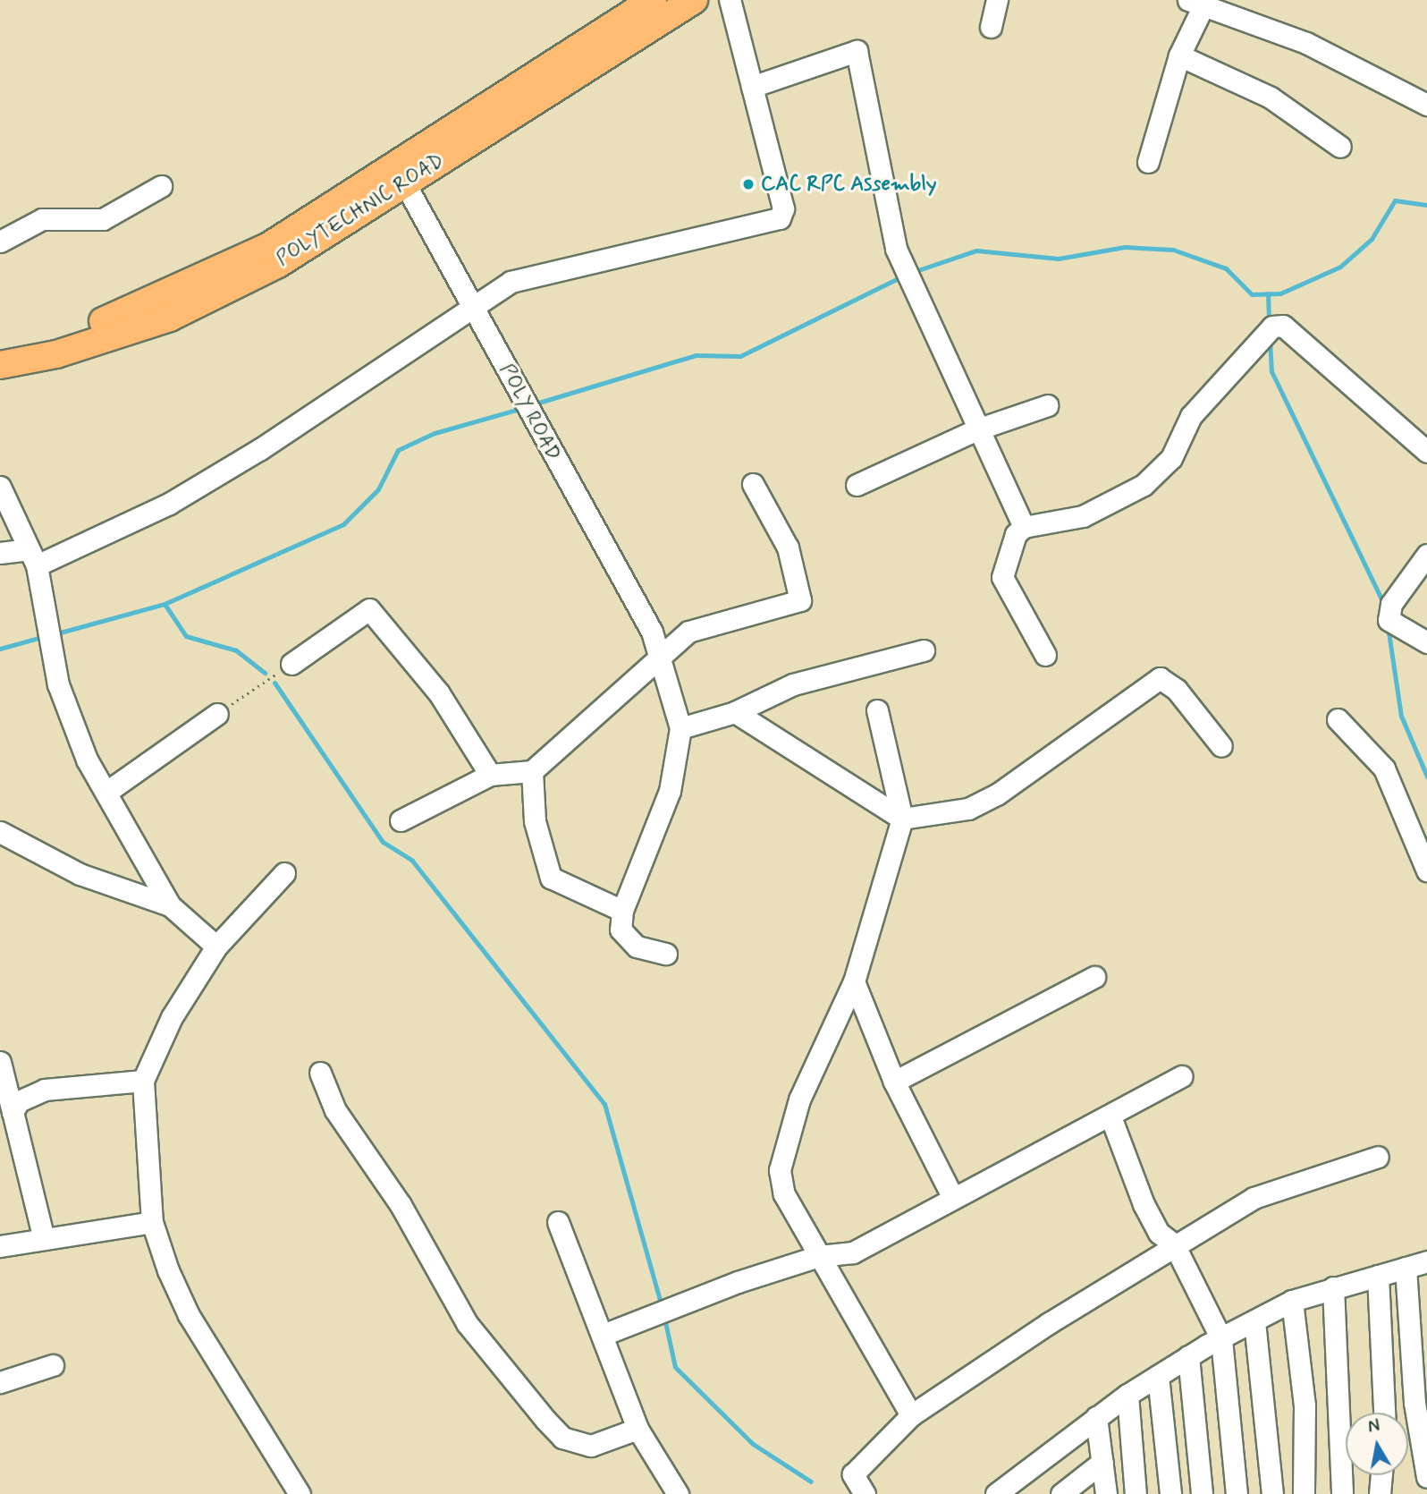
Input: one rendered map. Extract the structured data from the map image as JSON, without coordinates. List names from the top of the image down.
{
  "streets": {
    "main road": ["POLYTECHNIC ROAD"],
    "street": ["POLY ROAD"]
  },
  "crossings": [
    ["POLYTECHNIC ROAD", "POLY ROAD"]
  ],
  "places": ["CAC RPC Assembly"],
  "north": "top"
}
